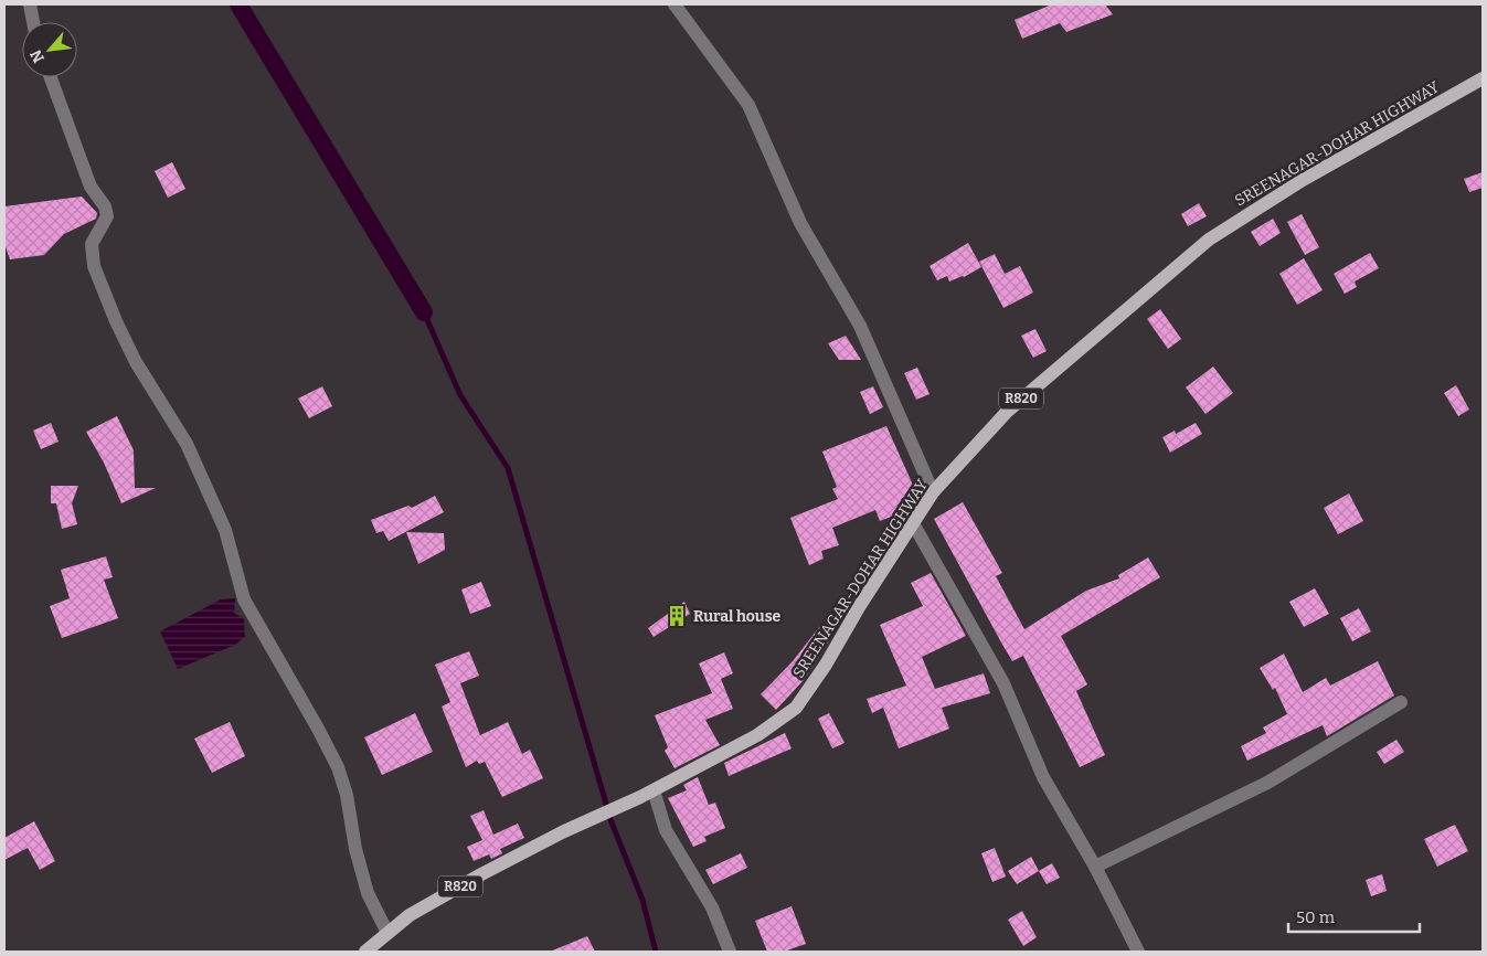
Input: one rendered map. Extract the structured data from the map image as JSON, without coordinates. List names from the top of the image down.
{
  "streets": {
    "main road": ["SREENAGAR-DOHAR HIGHWAY", "R820"]
  },
  "places": {
    "building": ["Rural house"]
  },
  "scale_bar": "50 m",
  "north": "bottom left"
}
